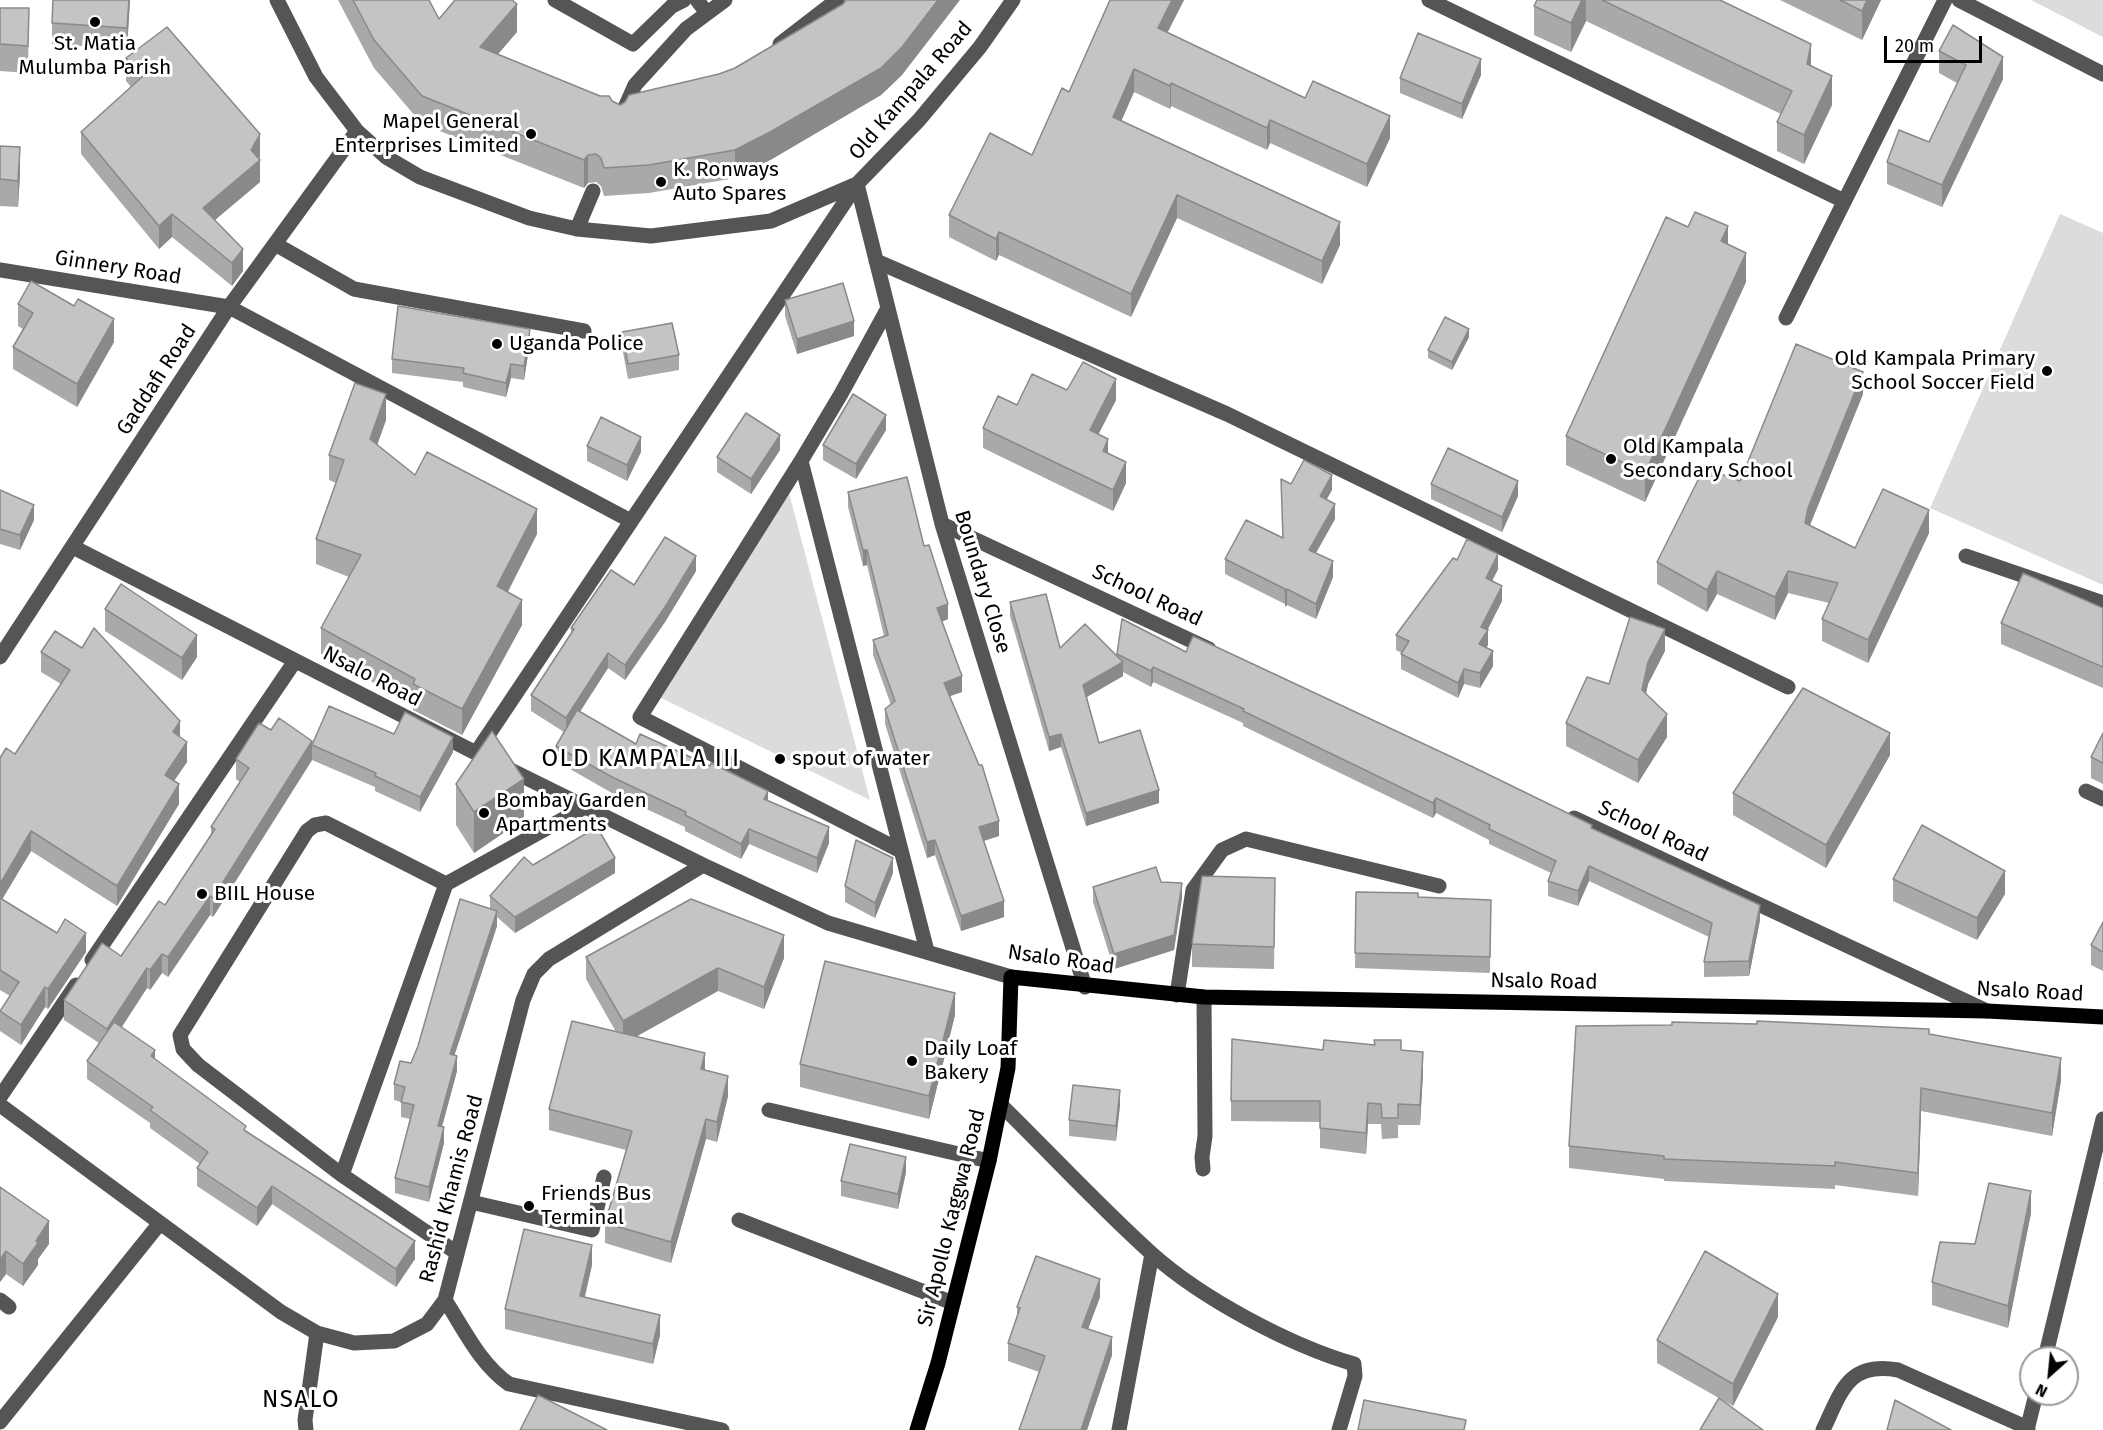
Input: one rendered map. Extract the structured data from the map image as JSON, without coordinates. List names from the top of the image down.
{
  "streets": {
    "main road": ["Nsalo Road", "Sir Apollo Kaggwa Road"],
    "street": [
      "Old Kampala Road",
      "Ginnery Road",
      "Gaddafi Road",
      "Boundary Close",
      "School Road",
      "Rashid Khamis Road"
    ]
  },
  "crossings": [
    ["Old Kampala Road", "Gaddafi Road"],
    ["Old Kampala Road", "Boundary Close"],
    ["Ginnery Road", "Gaddafi Road"],
    ["Gaddafi Road", "Nsalo Road"],
    ["Boundary Close", "School Road"],
    ["Boundary Close", "Nsalo Road"],
    ["School Road", "Nsalo Road"],
    ["Nsalo Road", "Rashid Khamis Road"],
    ["Nsalo Road", "Sir Apollo Kaggwa Road"]
  ],
  "districts": ["OLD KAMPALA III", "NSALO"],
  "places": [
    "St. Matia Mulumba Parish",
    "Mapel General Enterprises Limited",
    "K. Ronways Auto Spares",
    "Uganda Police",
    "Old Kampala Primary School Soccer Field",
    "Old Kampala Secondary School",
    "spout of water",
    "Bombay Garden Apartments",
    "BIIL House",
    "Daily Loaf Bakery",
    "Friends Bus Terminal"
  ],
  "scale_bar": "20 m",
  "north": "bottom left"
}
